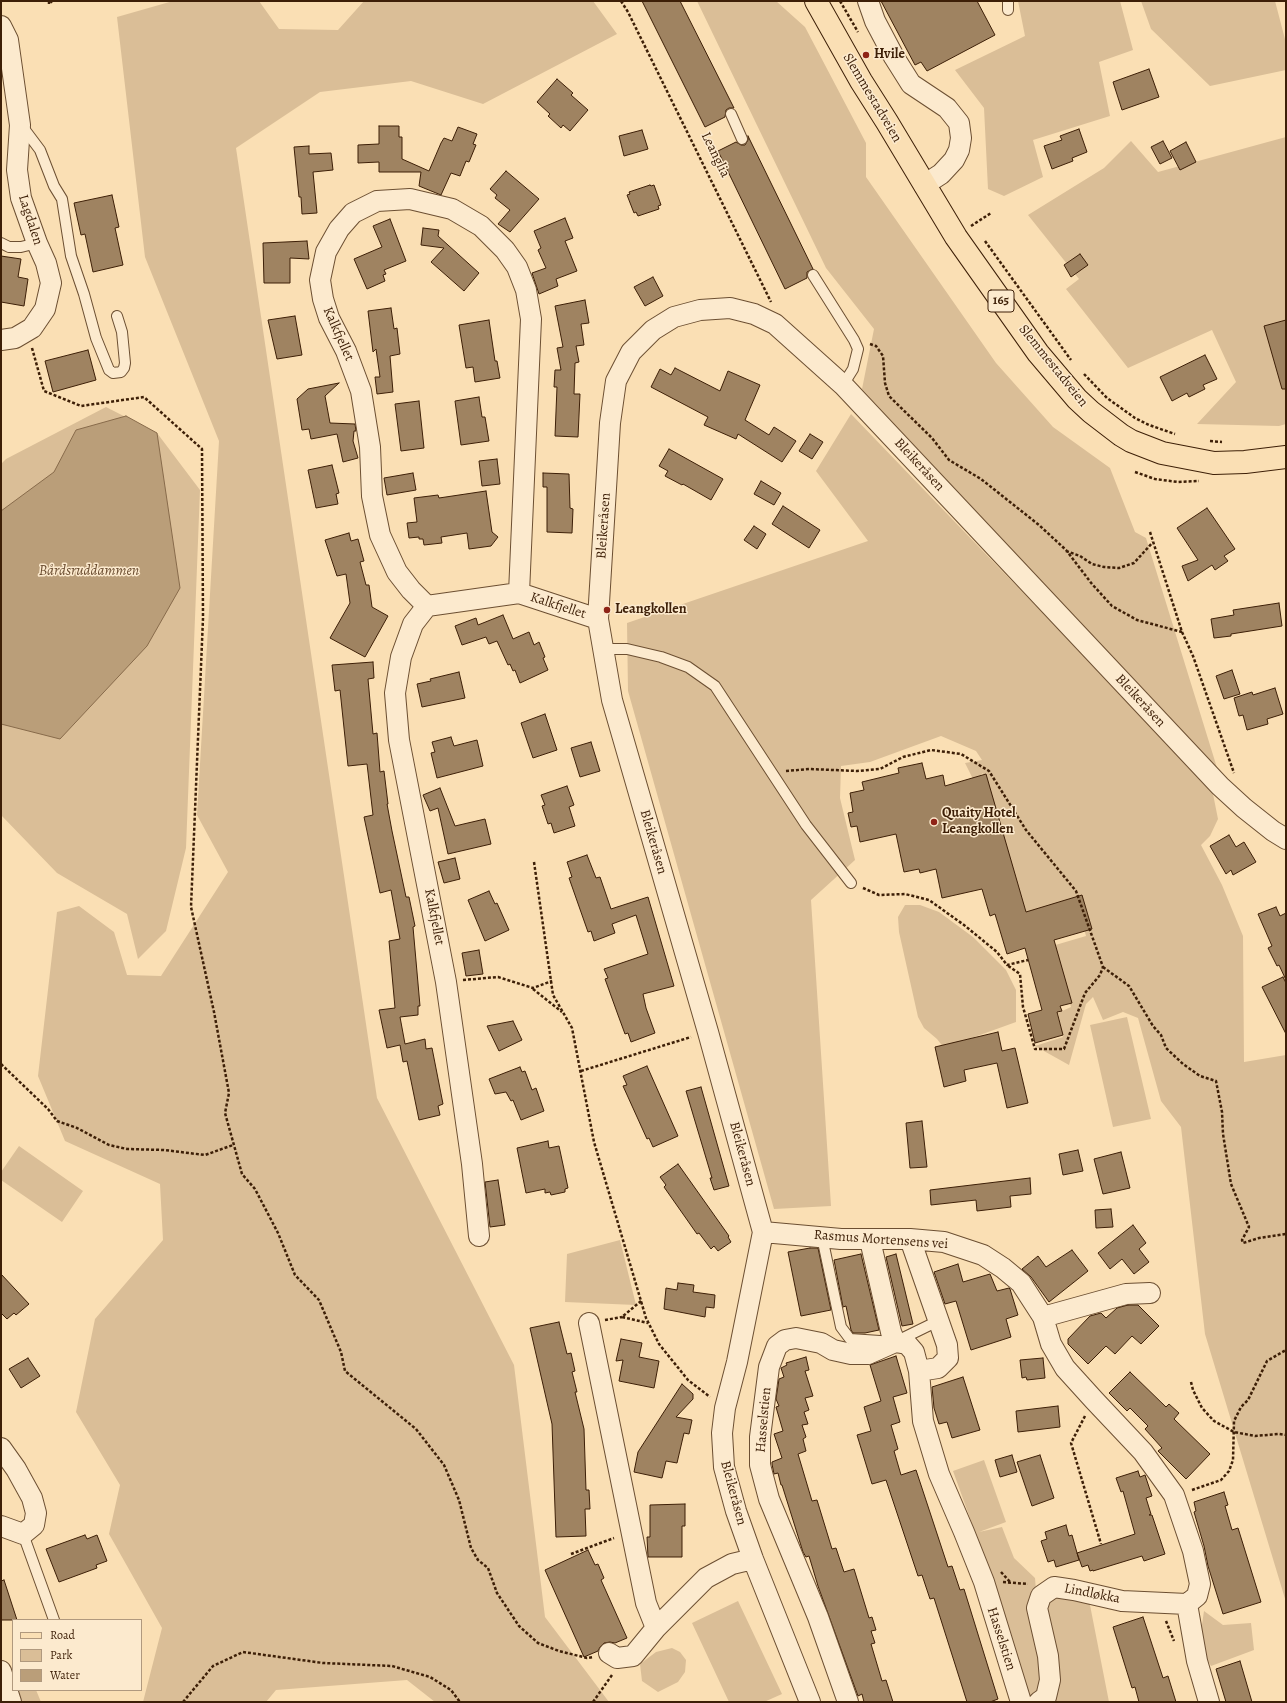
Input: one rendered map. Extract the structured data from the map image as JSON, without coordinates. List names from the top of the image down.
{
  "streets": {
    "main road": ["Slemmestadveien", "165"],
    "street": [
      "Lagdalen",
      "Kalkfjellet",
      "Bleikeråsen",
      "Rasmus Mortensens vei",
      "Hasselstien",
      "Lindløkka"
    ],
    "path": ["Leanglia"]
  },
  "crossings": [
    ["Leanglia", "Bleikeråsen"],
    ["Kalkfjellet", "Bleikeråsen"],
    ["Bleikeråsen", "Rasmus Mortensens vei"]
  ],
  "water": ["Bårdsruddammen"],
  "places": ["Hvile", "Leangkollen", "Quaity Hotel Leangkollen"],
  "legend": ["Road", "Park", "Water"]
}
